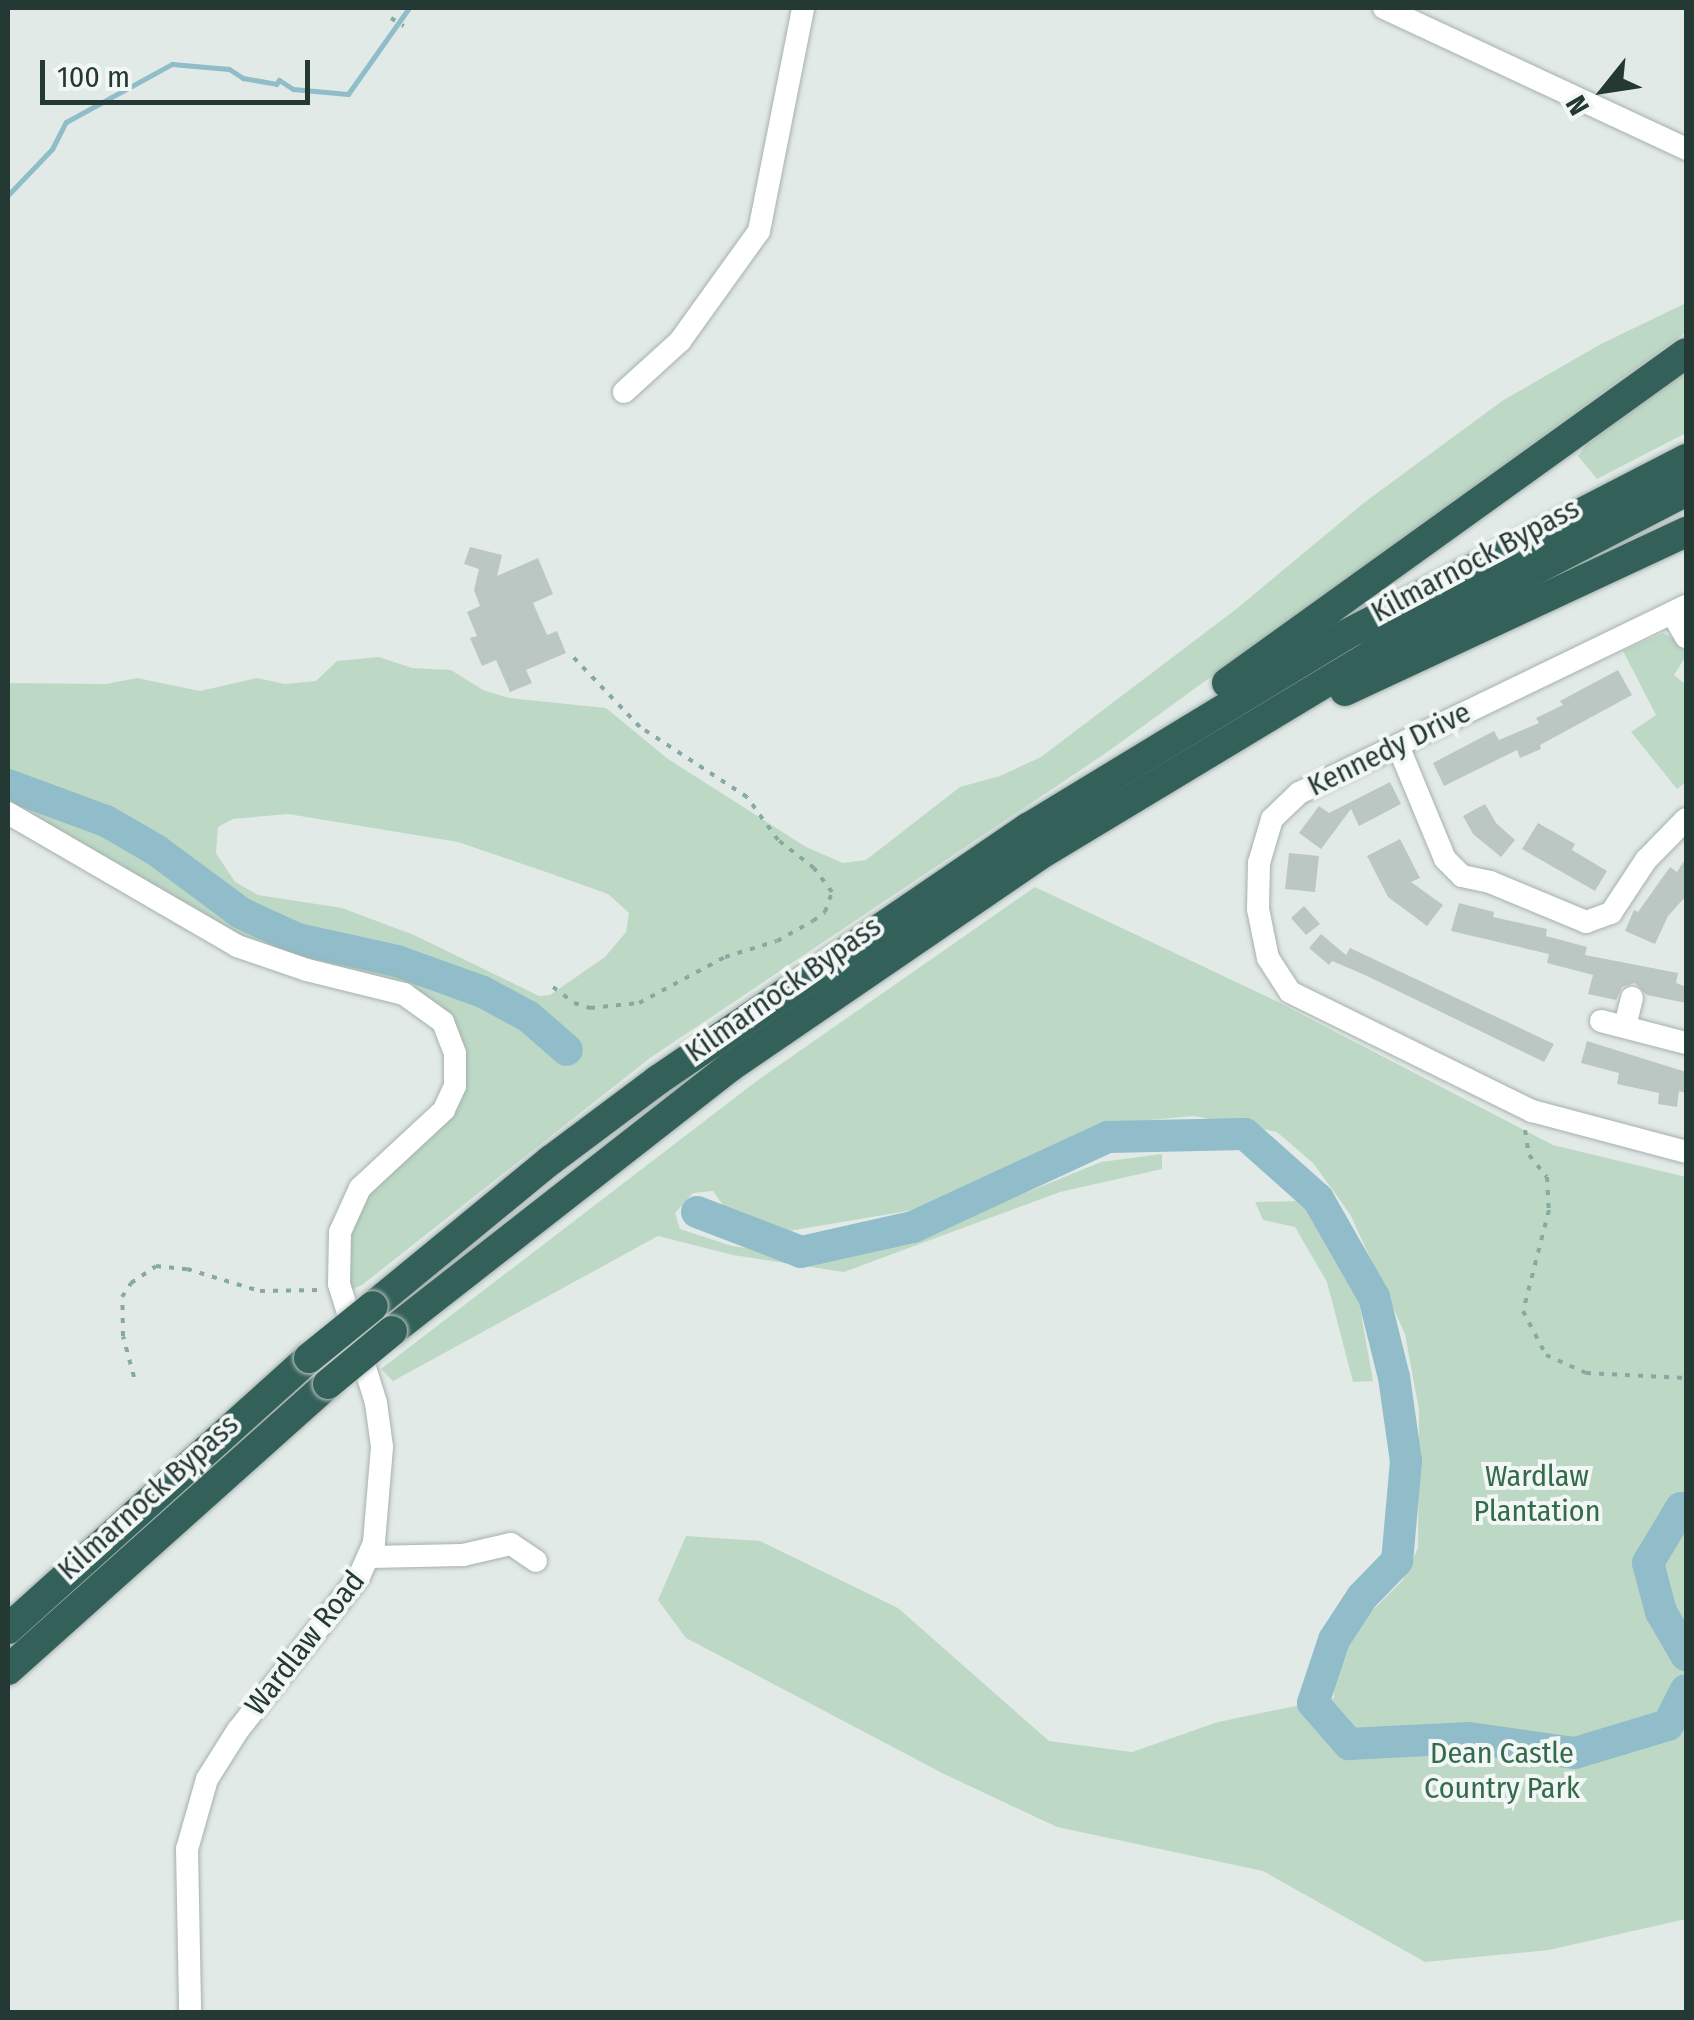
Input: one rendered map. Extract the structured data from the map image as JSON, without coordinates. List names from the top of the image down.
{
  "streets": {
    "highway": ["Kilmarnock Bypass"],
    "street": ["Kennedy Drive", "Wardlaw Road"]
  },
  "parks": ["Wardlaw Plantation", "Dean Castle Country Park"],
  "scale_bar": "100 m",
  "north": "bottom left"
}
